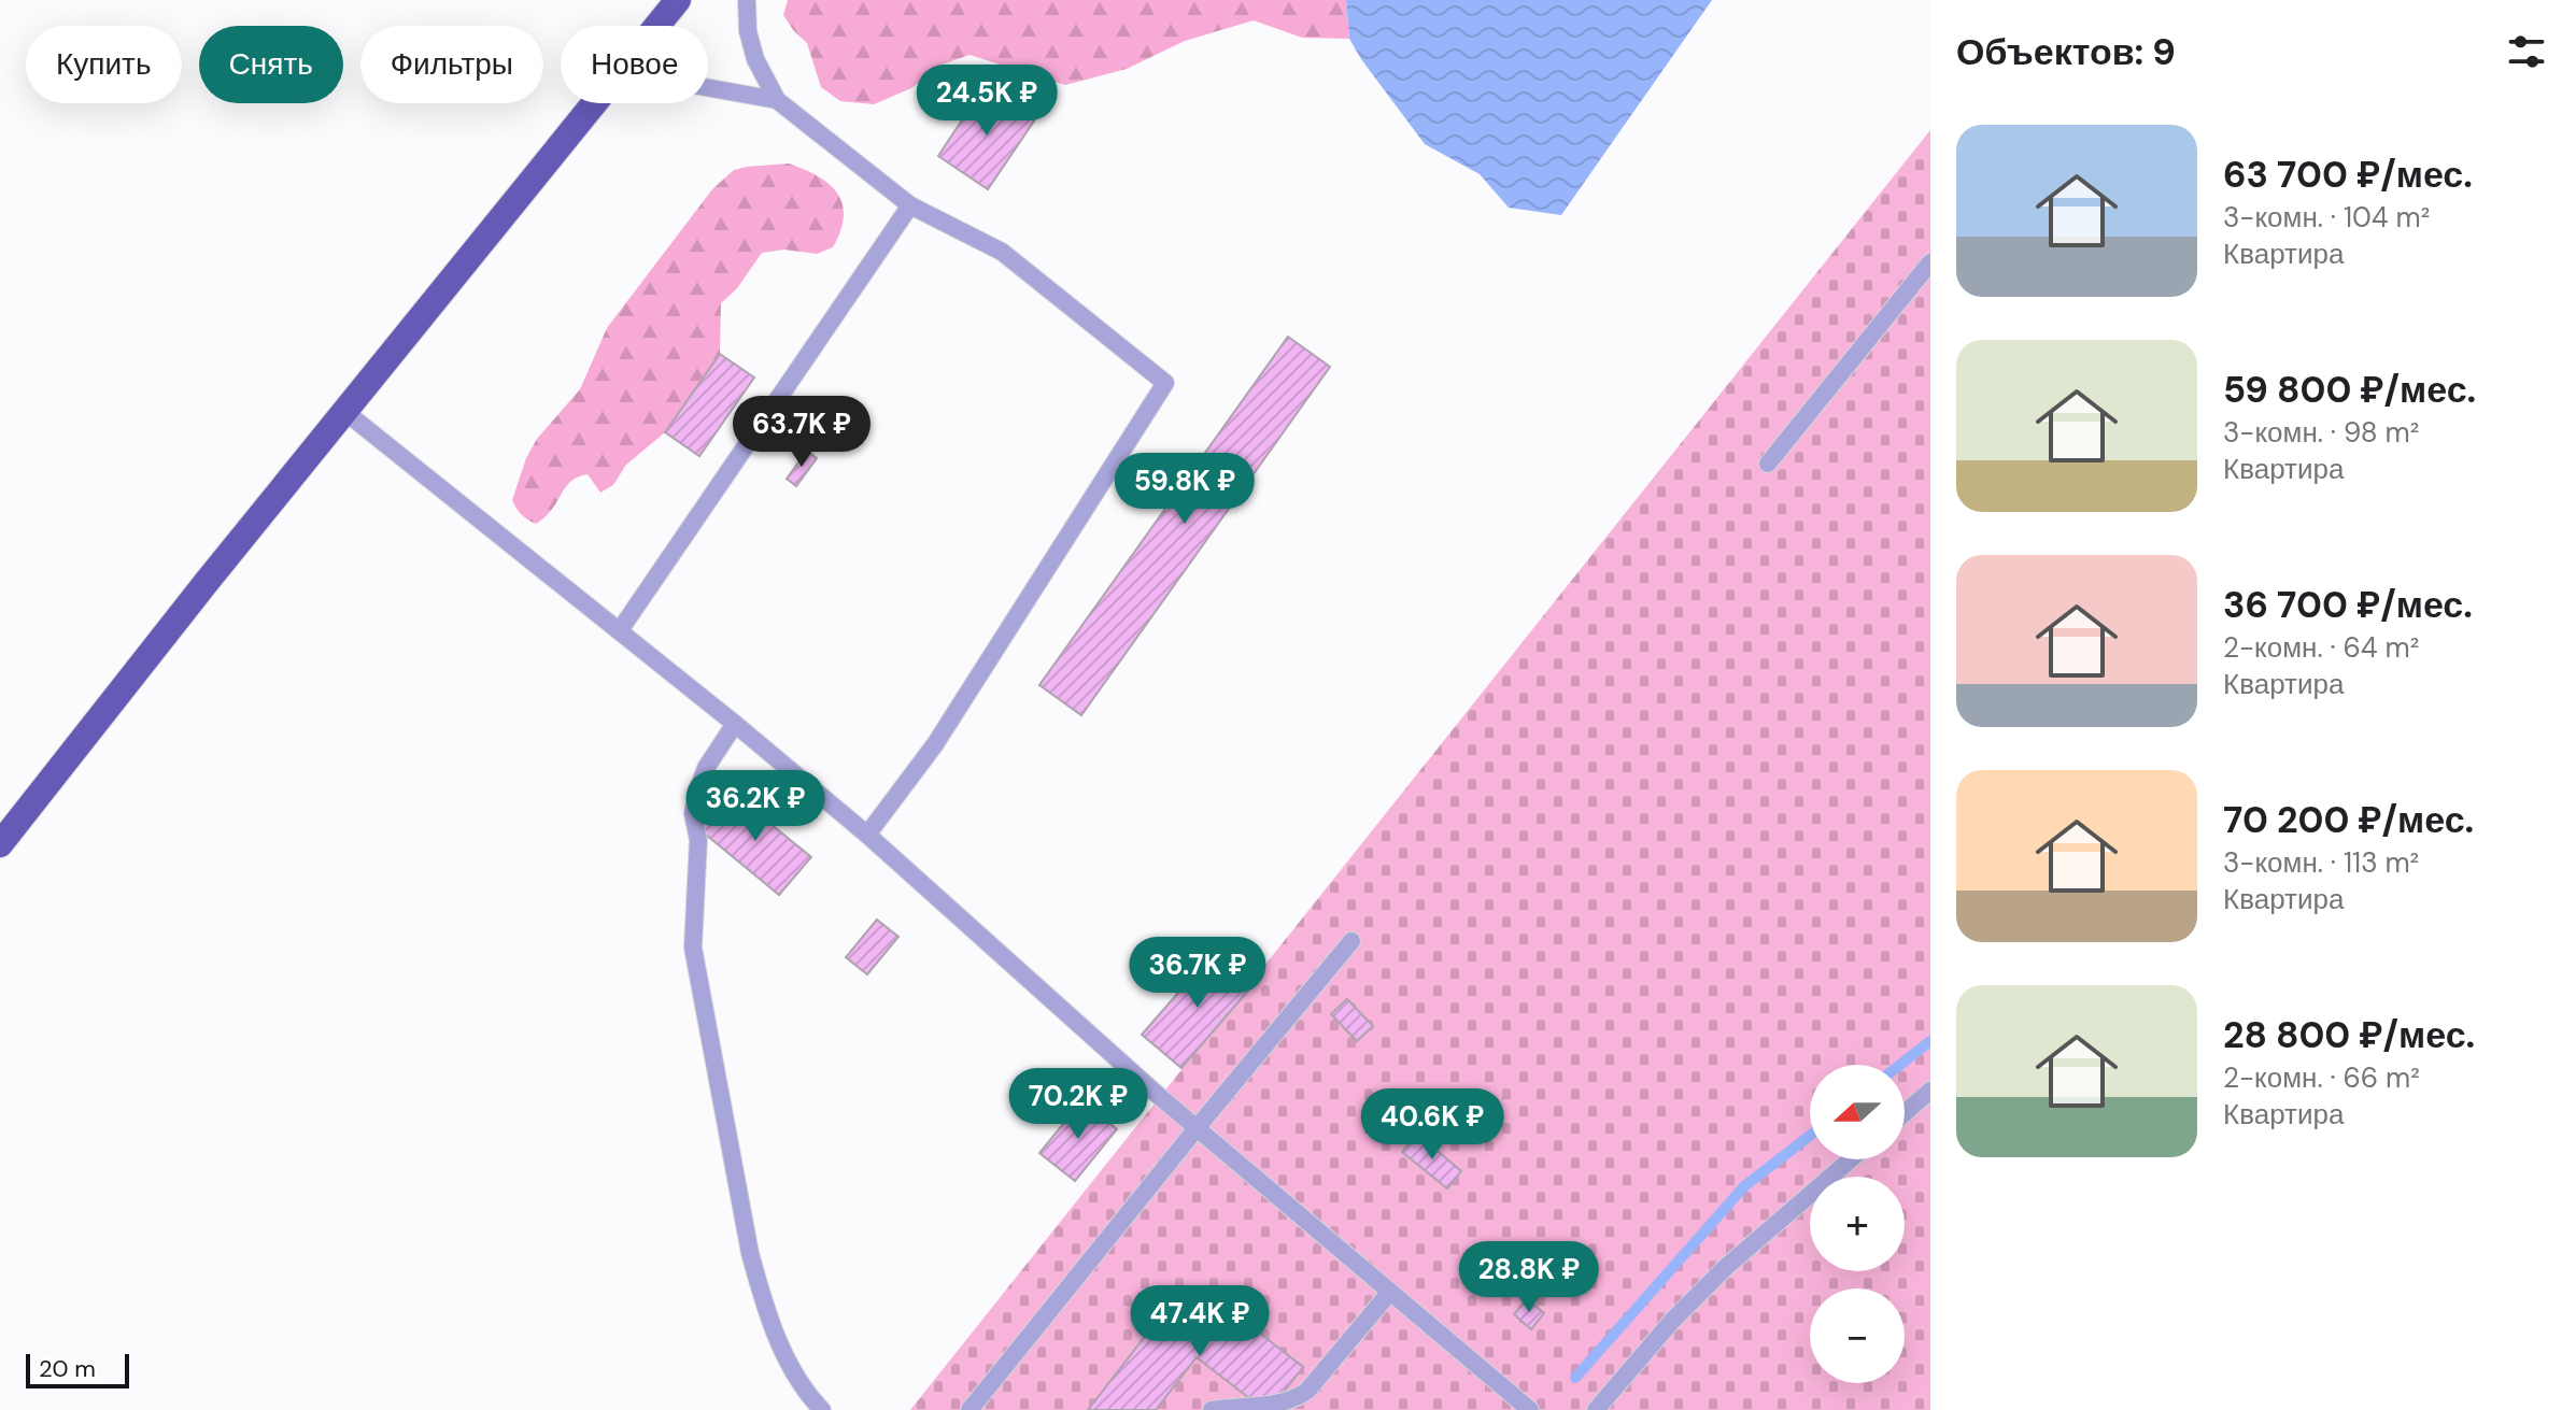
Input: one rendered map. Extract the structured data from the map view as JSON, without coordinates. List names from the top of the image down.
{
  "scale_bar": "20 m",
  "north": "left",
  "page": {
    "heading": "Объектов: 9",
    "chip": [
      "Купить",
      "Снять",
      "Фильтры",
      "Новое"
    ],
    "price": [
      "24.5K ₽",
      "63.7K ₽",
      "59.8K ₽",
      "36.2K ₽",
      "36.7K ₽",
      "70.2K ₽",
      "40.6K ₽",
      "28.8K ₽",
      "47.4K ₽"
    ],
    "list": [
      {
        "name": "63 700 ₽/мес.",
        "note": "3-комн. · 104 m² · Квартира"
      },
      {
        "name": "59 800 ₽/мес.",
        "note": "3-комн. · 98 m² · Квартира"
      },
      {
        "name": "36 700 ₽/мес.",
        "note": "2-комн. · 64 m² · Квартира"
      },
      {
        "name": "70 200 ₽/мес.",
        "note": "3-комн. · 113 m² · Квартира"
      },
      {
        "name": "28 800 ₽/мес.",
        "note": "2-комн. · 66 m² · Квартира"
      }
    ],
    "map_buttons": ["+", "−"],
    "scale": "20 m"
  }
}
